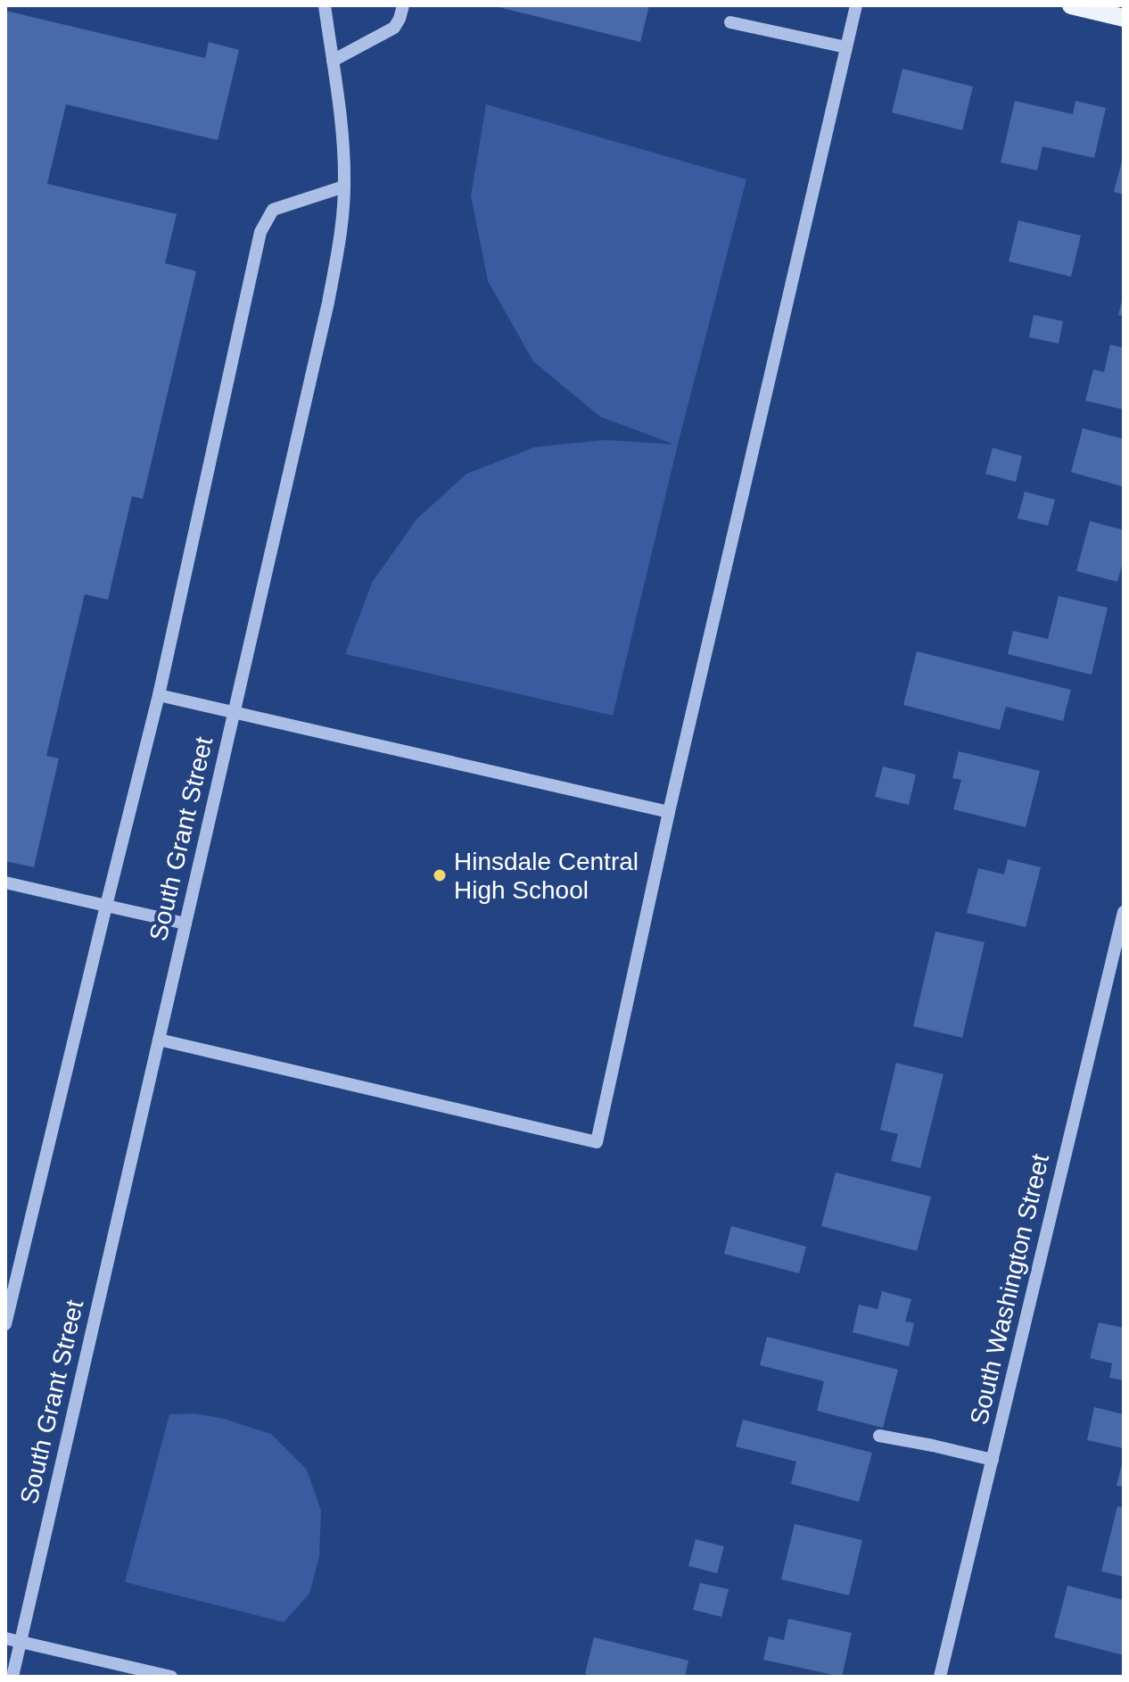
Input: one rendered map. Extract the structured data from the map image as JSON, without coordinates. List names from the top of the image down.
{
  "streets": {
    "street": ["South Grant Street", "South Washington Street"]
  },
  "places": ["Hinsdale Central High School"]
}
